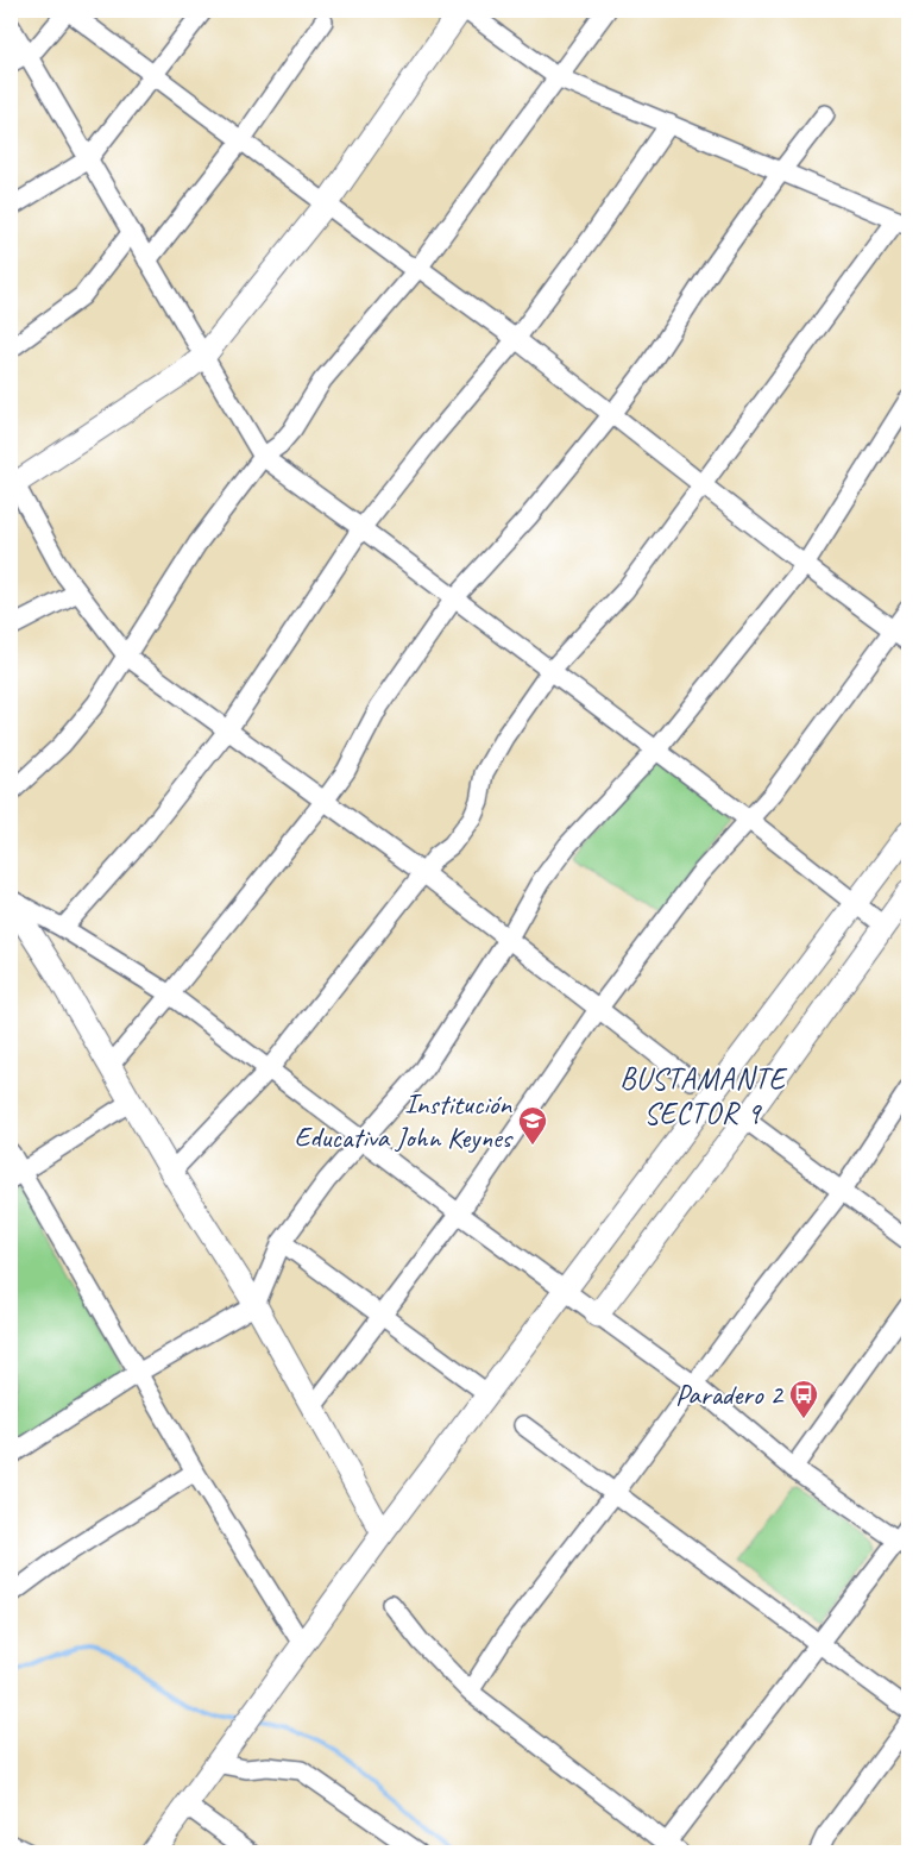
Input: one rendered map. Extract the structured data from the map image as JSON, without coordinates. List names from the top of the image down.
{
  "districts": ["BUSTAMANTE SECTOR 9"],
  "places": {
    "school or university": ["Institución Educativa John Keynes"],
    "bus stop": ["Paradero 2"]
  }
}
